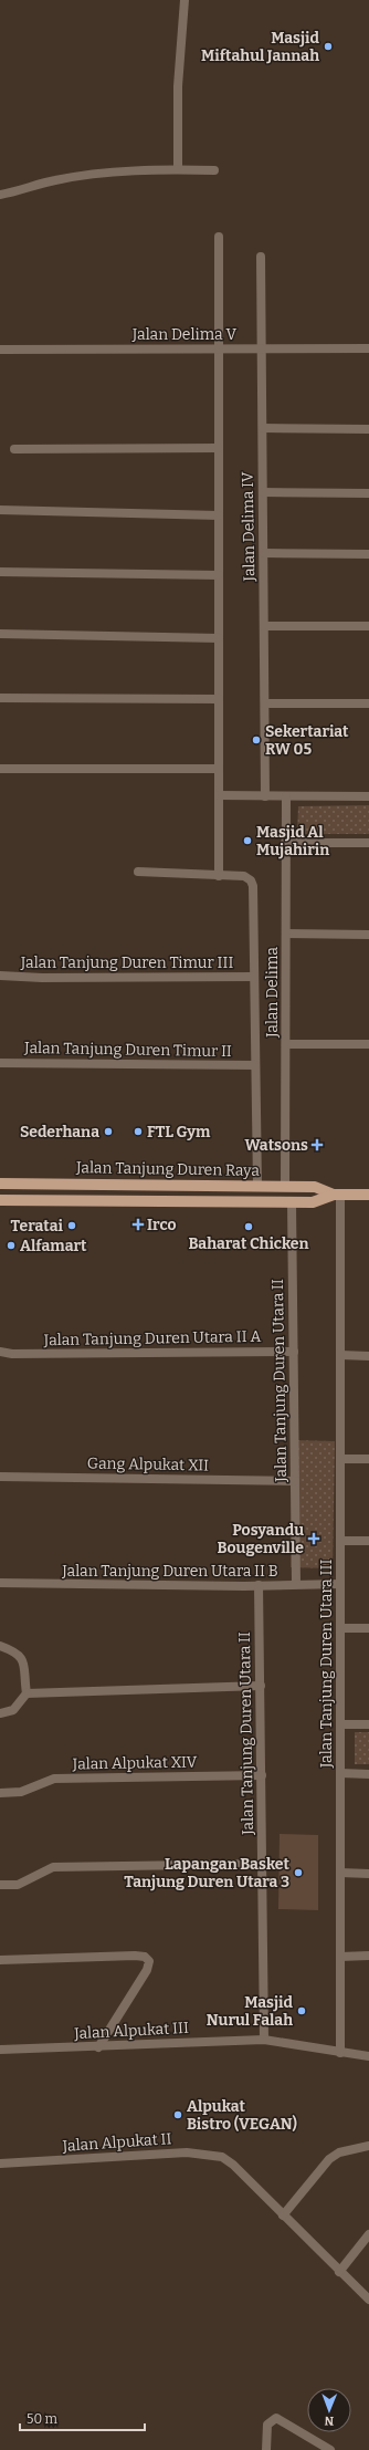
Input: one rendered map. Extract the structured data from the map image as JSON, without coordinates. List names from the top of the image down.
{
  "streets": {
    "main road": ["Jalan Tanjung Duren Raya"],
    "street": [
      "Jalan Delima V",
      "Jalan Delima IV",
      "Jalan Tanjung Duren Timur III",
      "Jalan Delima",
      "Jalan Tanjung Duren Timur II",
      "Jalan Tanjung Duren Utara II A",
      "Jalan Tanjung Duren Utara II",
      "Gang Alpukat XII",
      "Jalan Tanjung Duren Utara II B",
      "Jalan Tanjung Duren Utara III",
      "Jalan Alpukat XIV",
      "Jalan Alpukat III",
      "Jalan Alpukat II"
    ]
  },
  "crossings": [
    ["Jalan Delima V", "Jalan Delima IV"],
    ["Jalan Delima IV", "Jalan Delima"],
    ["Jalan Tanjung Duren Timur III", "Jalan Delima"],
    ["Jalan Delima", "Jalan Tanjung Duren Timur II"],
    ["Jalan Delima", "Jalan Tanjung Duren Raya"],
    ["Jalan Tanjung Duren Raya", "Jalan Tanjung Duren Utara II"],
    ["Jalan Tanjung Duren Raya", "Jalan Tanjung Duren Utara III"],
    ["Jalan Tanjung Duren Utara II A", "Jalan Tanjung Duren Utara II"],
    ["Jalan Tanjung Duren Utara II", "Gang Alpukat XII"],
    ["Jalan Tanjung Duren Utara II", "Jalan Tanjung Duren Utara II B"],
    ["Jalan Tanjung Duren Utara II", "Jalan Alpukat XIV"],
    ["Jalan Tanjung Duren Utara II", "Jalan Alpukat III"],
    ["Jalan Tanjung Duren Utara II B", "Jalan Tanjung Duren Utara III"],
    ["Jalan Tanjung Duren Utara III", "Jalan Alpukat III"]
  ],
  "places": {
    "other": [
      "Masjid Miftahul Jannah",
      "Sekertariat RW 05",
      "Masjid Al Mujahirin",
      "Sederhana",
      "FTL Gym",
      "Teratai",
      "Baharat Chicken",
      "Alfamart",
      "Lapangan Basket Tanjung Duren Utara 3",
      "Masjid Nurul Falah",
      "Alpukat Bistro (VEGAN)"
    ],
    "health": ["Watsons", "Irco", "Posyandu Bougenville"]
  },
  "scale_bar": "50 m",
  "north": "bottom"
}
